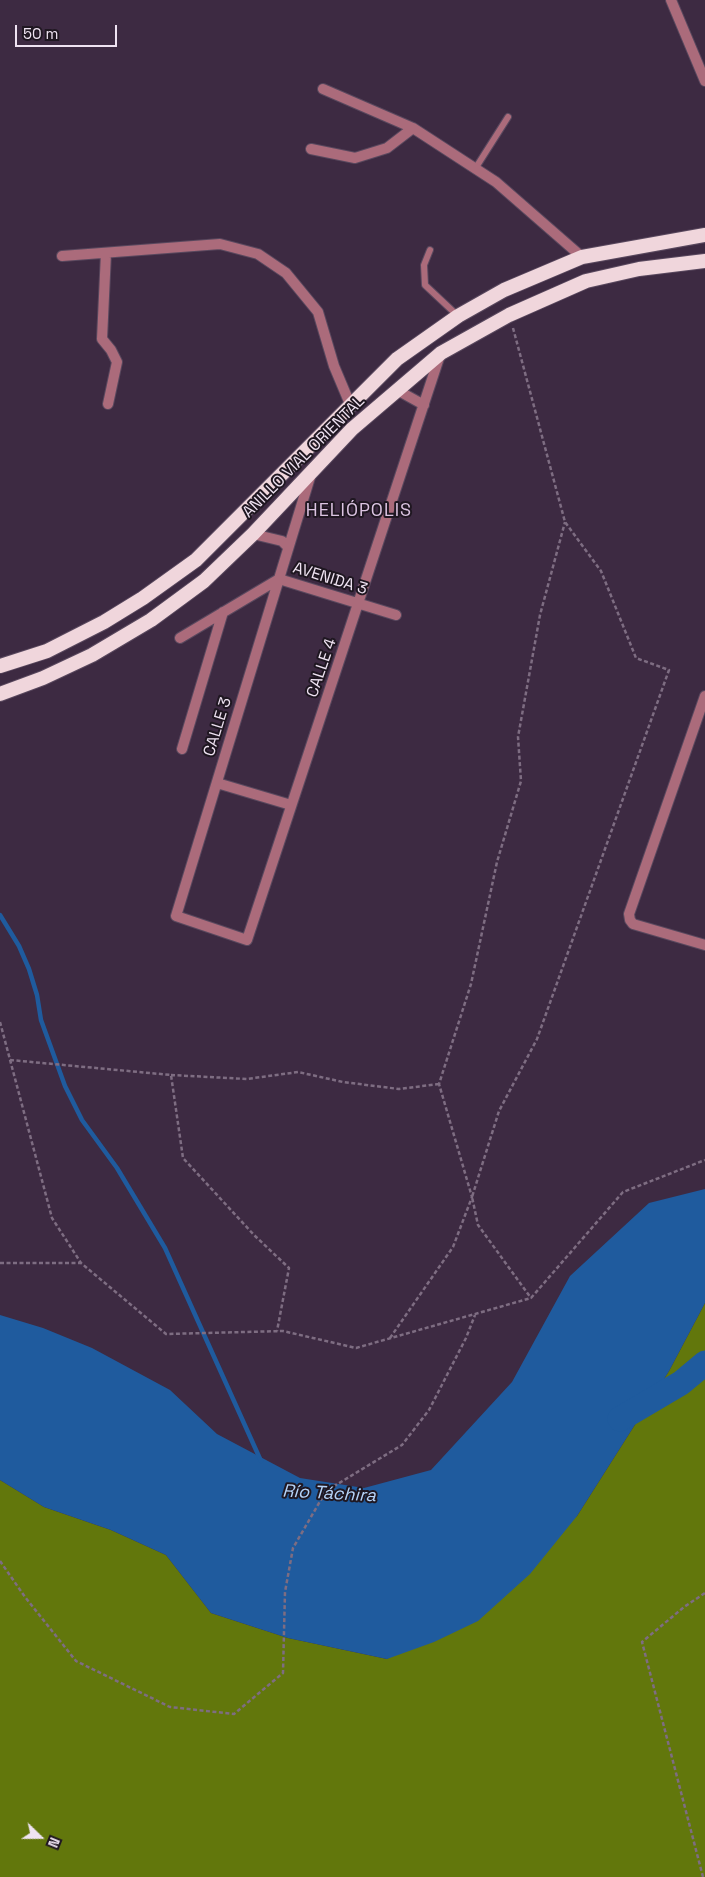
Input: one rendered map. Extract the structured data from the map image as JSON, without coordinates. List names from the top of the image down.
{
  "streets": {
    "highway": ["ANILLO VIAL ORIENTAL"],
    "street": ["AVENIDA 3", "CALLE 4", "CALLE 3"]
  },
  "crossings": [
    ["ANILLO VIAL ORIENTAL", "CALLE 4"],
    ["ANILLO VIAL ORIENTAL", "CALLE 3"],
    ["AVENIDA 3", "CALLE 4"],
    ["AVENIDA 3", "CALLE 3"],
    ["CALLE 4", "CALLE 3"]
  ],
  "districts": ["HELIÓPOLIS"],
  "water": ["Río Táchira"],
  "scale_bar": "50 m",
  "north": "right"
}
